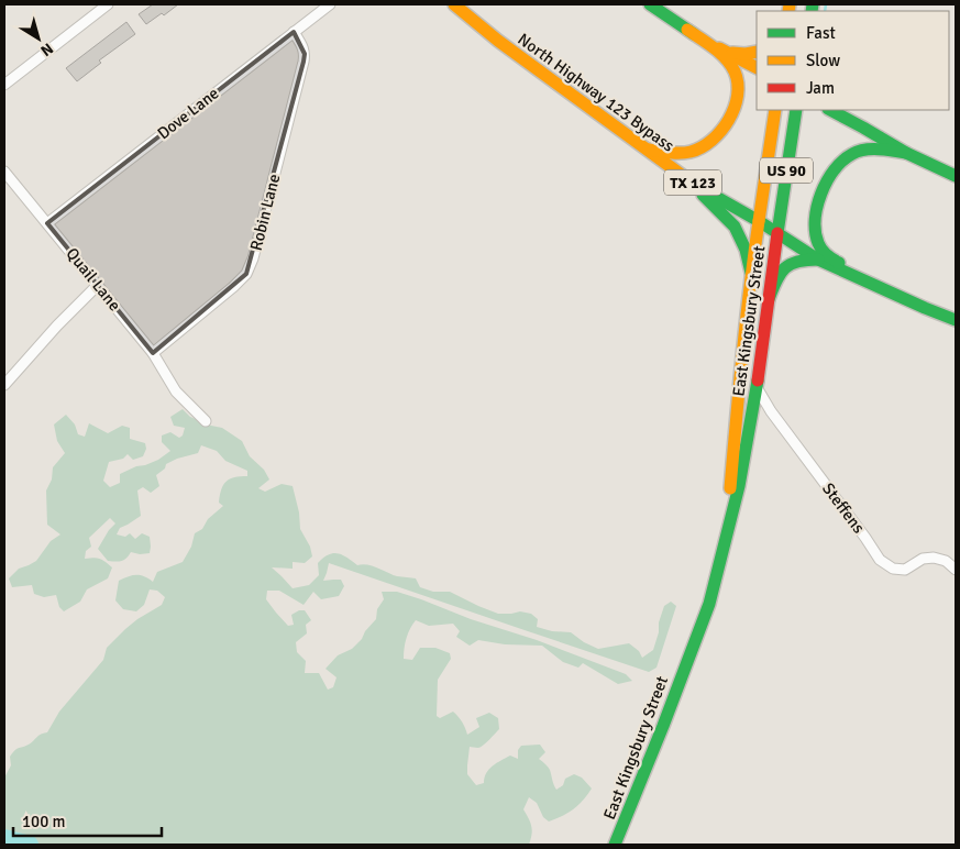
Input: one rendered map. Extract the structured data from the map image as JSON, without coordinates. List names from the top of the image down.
{
  "streets": {
    "main road": [
      "North Highway 123 Bypass",
      "US 90",
      "TX 123",
      "East Kingsbury Street"
    ],
    "street": [
      "Dove Lane",
      "Robin Lane",
      "Quail Lane",
      "Steffens"
    ]
  },
  "crossings": [
    ["North Highway 123 Bypass", "East Kingsbury Street"],
    ["Dove Lane", "Robin Lane"],
    ["Dove Lane", "Quail Lane"],
    ["Robin Lane", "Quail Lane"],
    ["East Kingsbury Street", "Steffens"]
  ],
  "legend": ["Fast", "Slow", "Jam"],
  "scale_bar": "100 m",
  "north": "bottom right"
}
